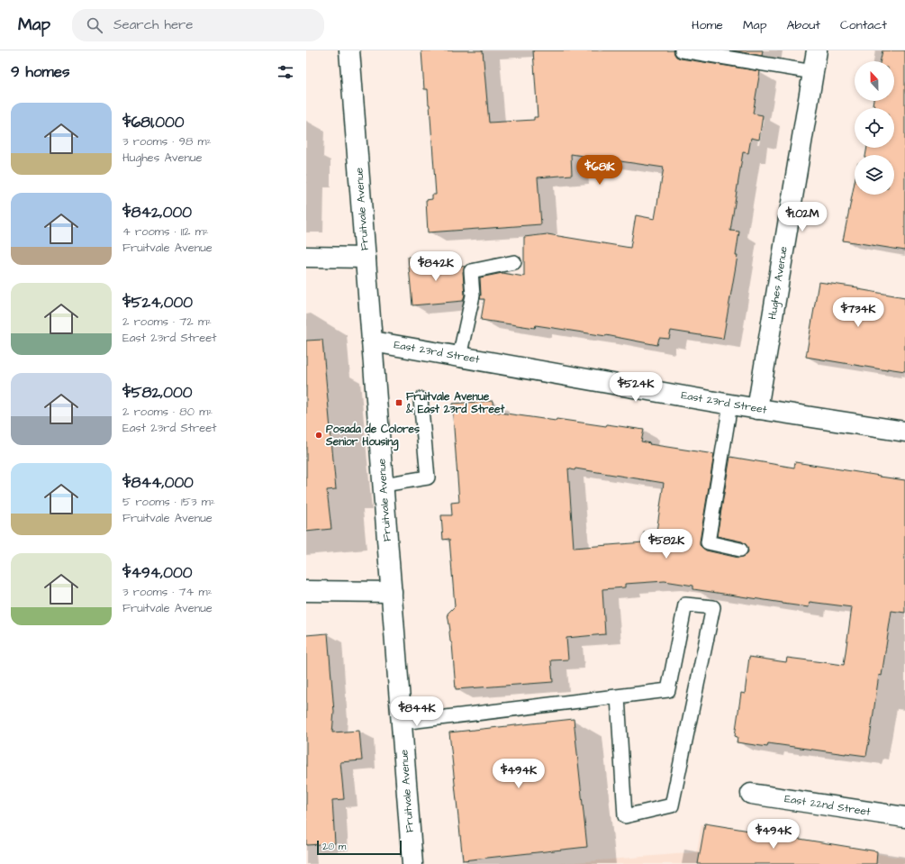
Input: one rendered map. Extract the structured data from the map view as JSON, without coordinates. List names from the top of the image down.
{
  "streets": {
    "street": [
      "Fruitvale Avenue",
      "Hughes Avenue",
      "East 23rd Street",
      "East 22nd Street"
    ]
  },
  "crossings": [
    ["Fruitvale Avenue", "East 23rd Street"],
    ["Hughes Avenue", "East 23rd Street"]
  ],
  "places": {
    "transit": ["Fruitvale Avenue & East 23rd Street"],
    "other": ["Posada de Colores Senior Housing"]
  },
  "scale_bar": "20 m",
  "north": "top",
  "page": {
    "header": "Map",
    "search": "Search here",
    "nav": [
      "Home",
      "Map",
      "About",
      "Contact"
    ],
    "heading": "9 homes",
    "list": [
      {
        "name": "$681,000",
        "note": "3 rooms · 98 m² · Hughes Avenue"
      },
      {
        "name": "$842,000",
        "note": "4 rooms · 112 m² · Fruitvale Avenue"
      },
      {
        "name": "$524,000",
        "note": "2 rooms · 72 m² · East 23rd Street"
      },
      {
        "name": "$582,000",
        "note": "2 rooms · 80 m² · East 23rd Street"
      },
      {
        "name": "$844,000",
        "note": "5 rooms · 153 m² · Fruitvale Avenue"
      },
      {
        "name": "$494,000",
        "note": "3 rooms · 74 m² · Fruitvale Avenue"
      }
    ],
    "price": [
      "$681K",
      "$1.02M",
      "$842K",
      "$734K",
      "$524K",
      "$582K",
      "$844K",
      "$494K",
      "$494K"
    ],
    "scale": "20 m"
  }
}
